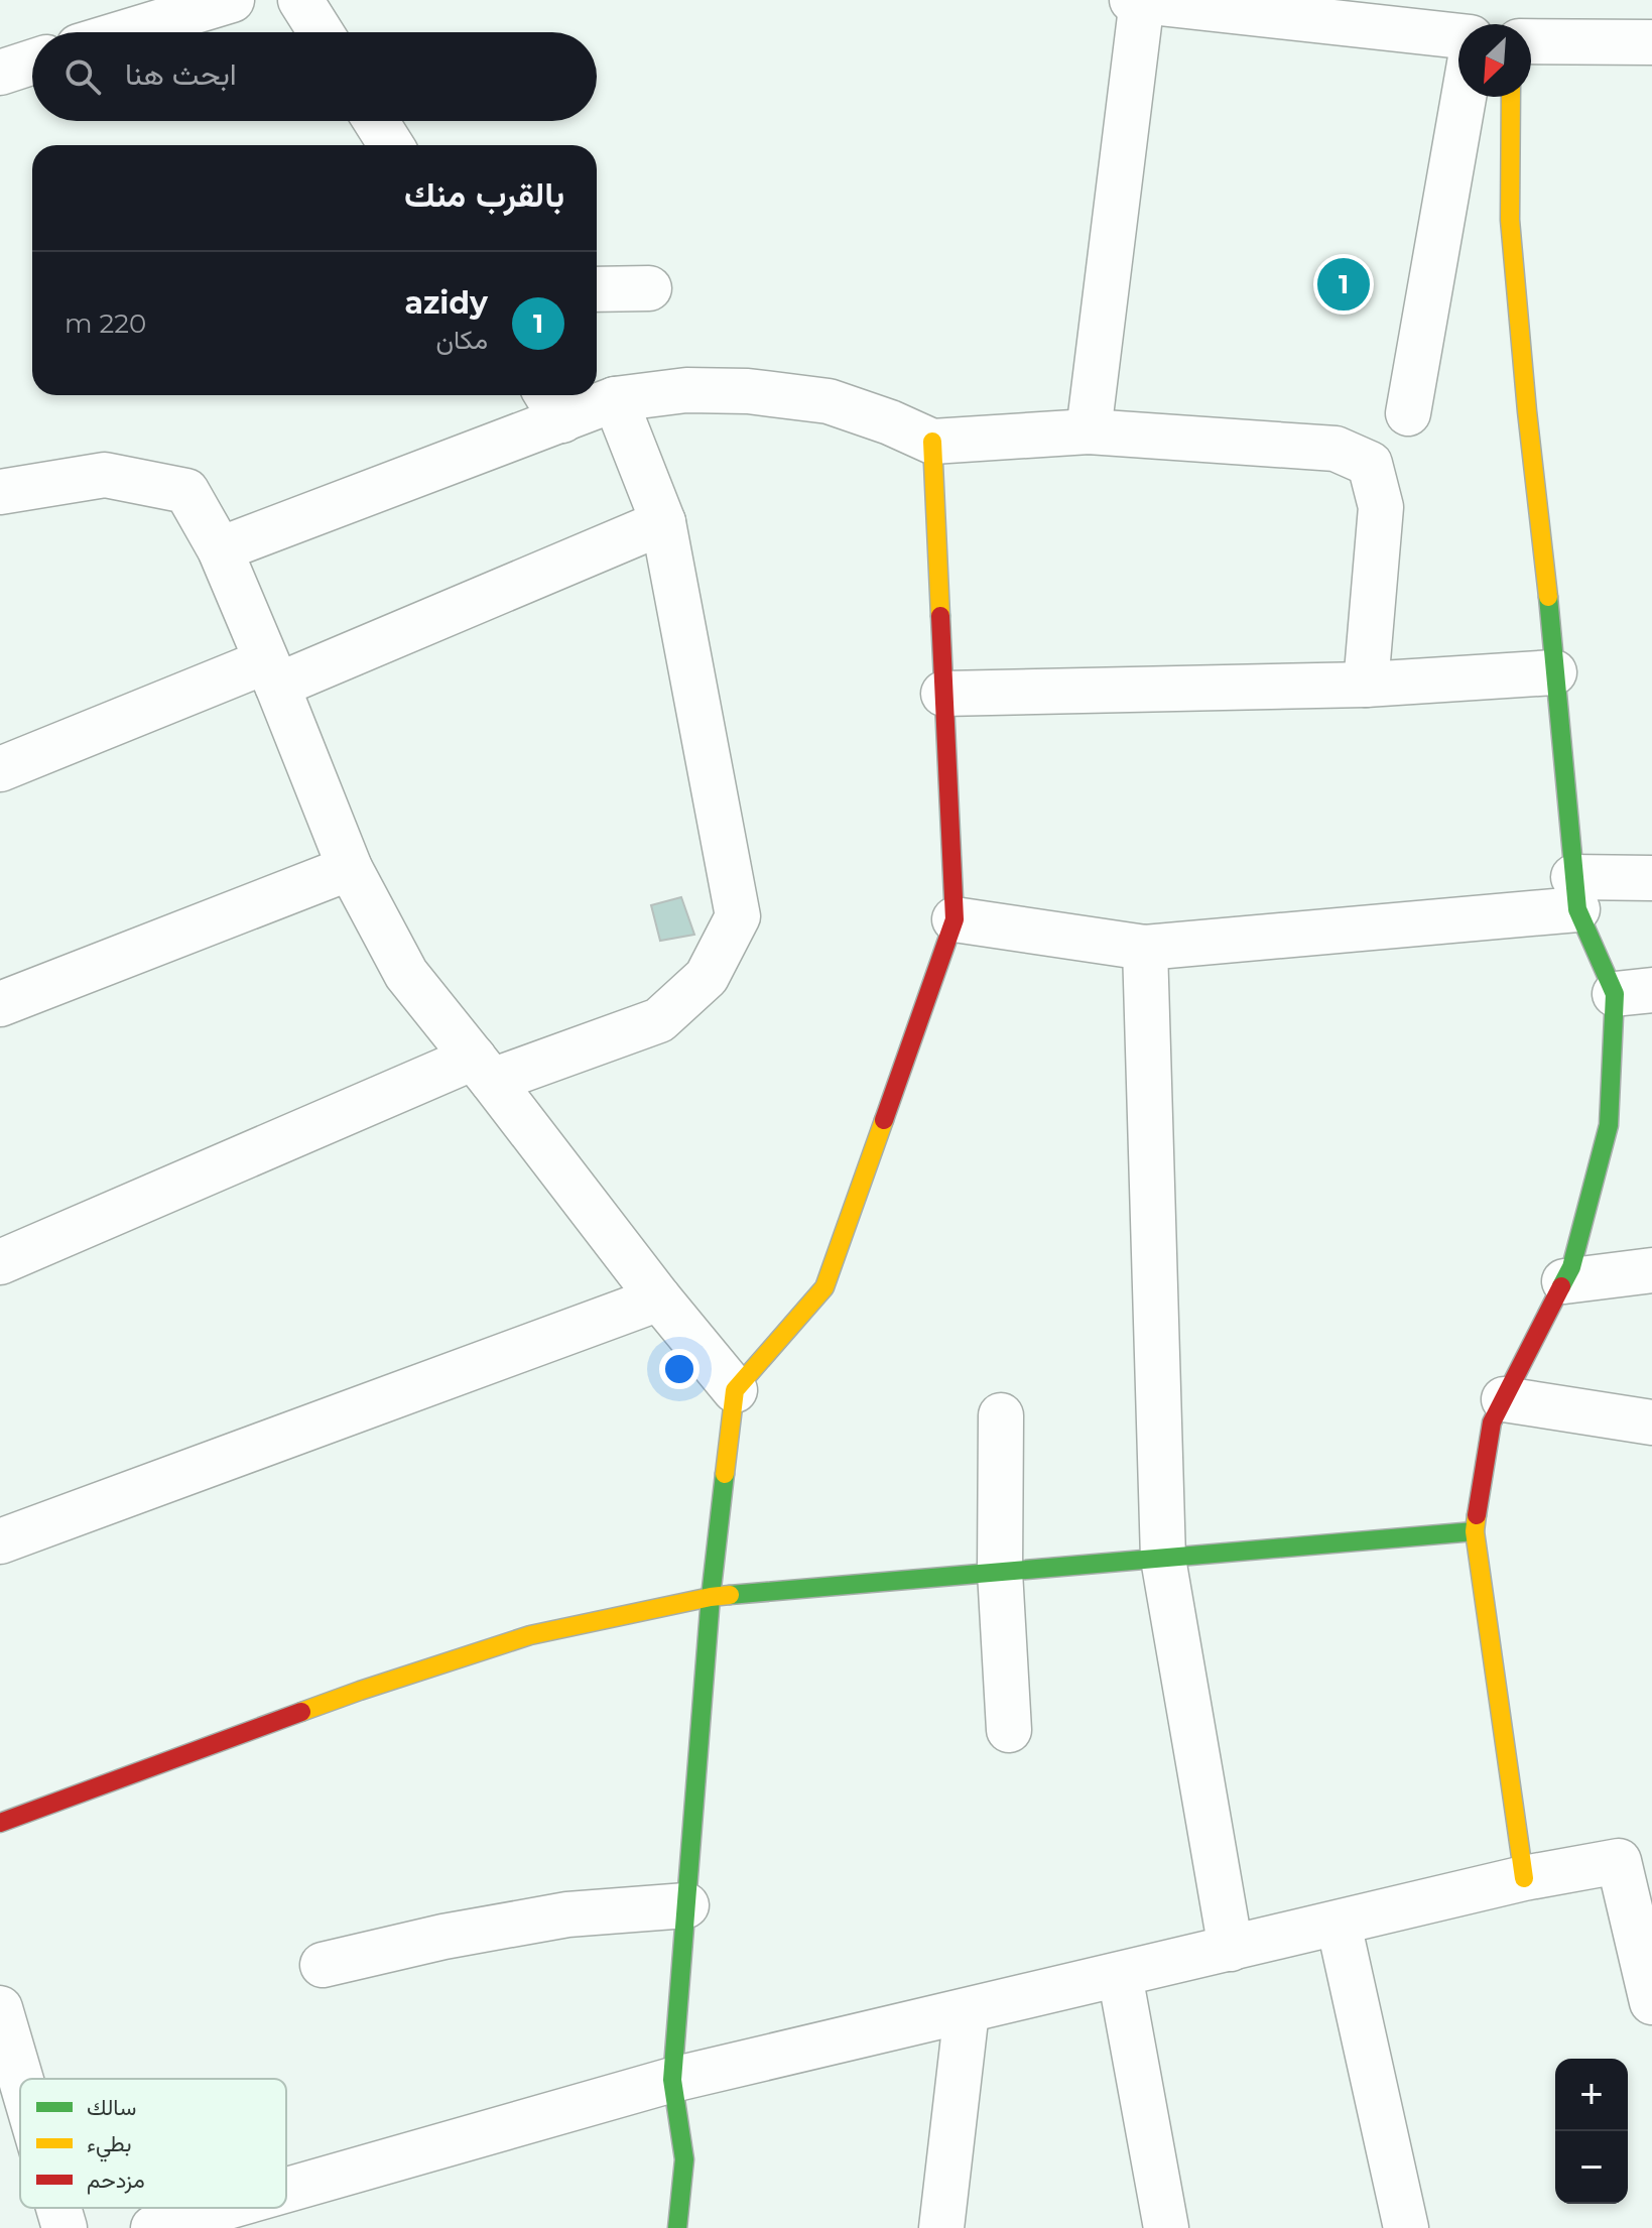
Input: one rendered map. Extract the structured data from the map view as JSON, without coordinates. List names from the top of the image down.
{
  "legend": ["سالك", "بطيء", "مزدحم"],
  "north": "bottom left",
  "page": {
    "search": "ابحث هنا",
    "heading": "بالقرب منك",
    "list": [
      {
        "mark": "1",
        "name": "azidy",
        "note": "مكان",
        "value": "220 m"
      }
    ],
    "pins": "1",
    "map_buttons": ["+", "−"]
  }
}
